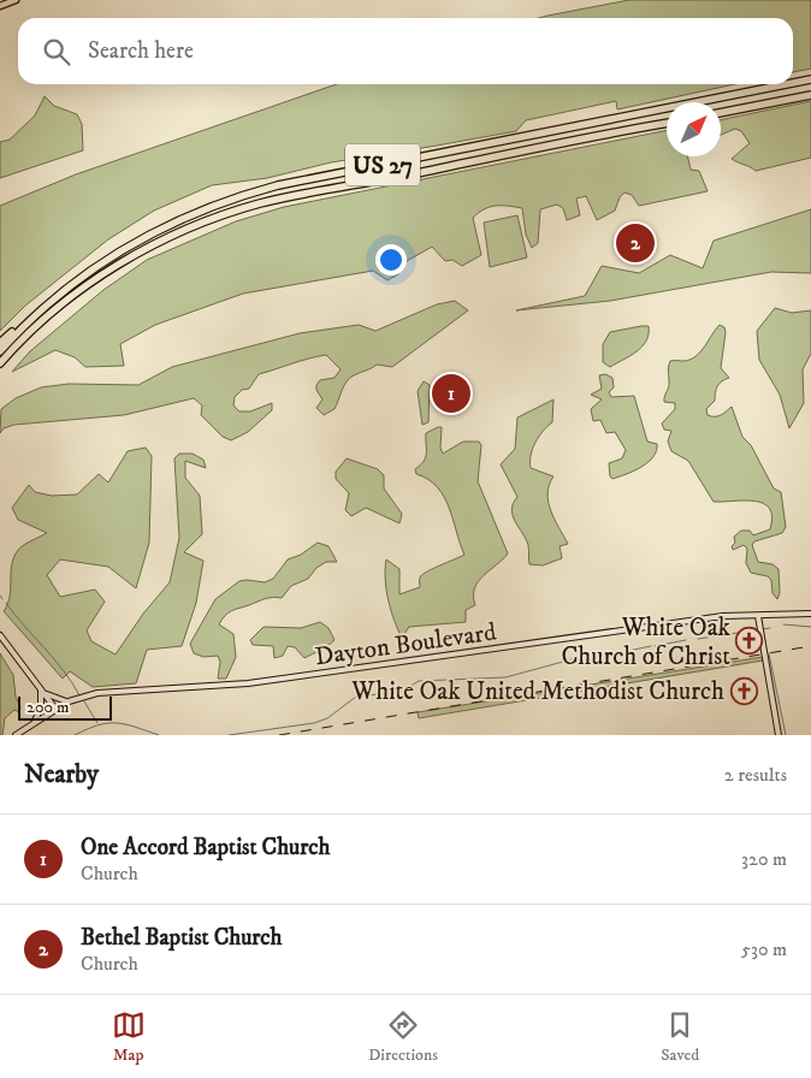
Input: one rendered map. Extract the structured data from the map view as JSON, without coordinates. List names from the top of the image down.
{
  "streets": {
    "highway": ["US 27"],
    "main road": ["Dayton Boulevard"]
  },
  "places": {
    "church": ["White Oak Church of Christ", "White Oak United Methodist Church"]
  },
  "scale_bar": "200 m",
  "north": "top right",
  "page": {
    "search": "Search here",
    "pins": ["2", "1"],
    "scale": "200 m",
    "heading": ["Nearby", "2 results"],
    "list": [
      {
        "mark": "1",
        "name": "One Accord Baptist Church",
        "note": "Church",
        "value": "320 m"
      },
      {
        "mark": "2",
        "name": "Bethel Baptist Church",
        "note": "Church",
        "value": "530 m"
      }
    ],
    "nav": ["Map", "Directions", "Saved"]
  }
}
